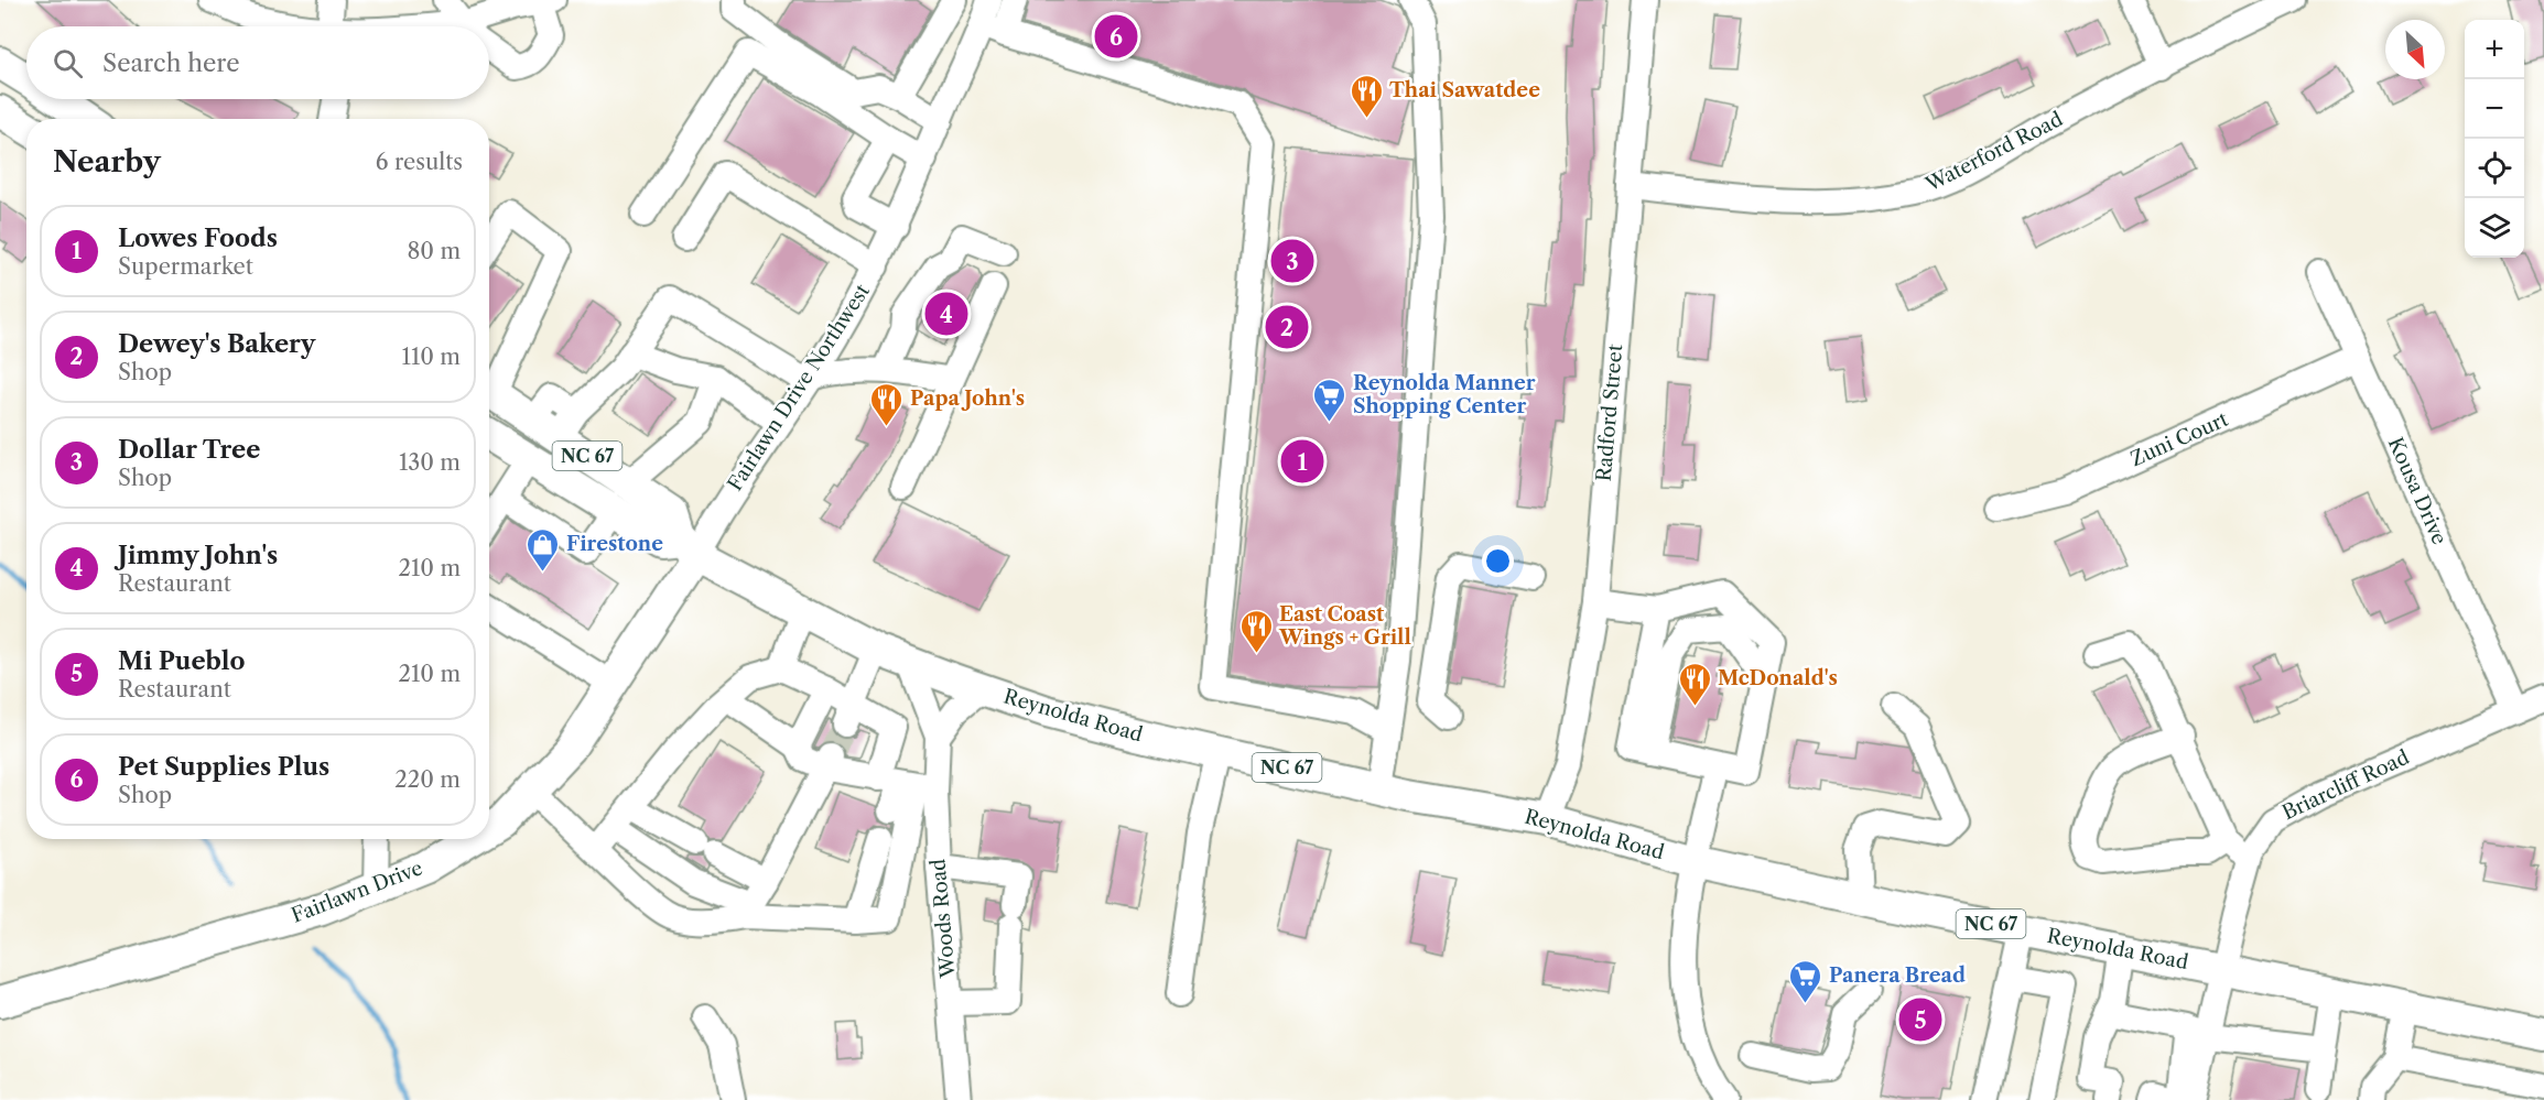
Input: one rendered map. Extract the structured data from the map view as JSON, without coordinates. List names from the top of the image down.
{
  "streets": {
    "main road": ["NC 67", "Reynolda Road", "Fairlawn Drive"],
    "street": [
      "Waterford Road",
      "Fairlawn Drive Northwest",
      "Radford Street",
      "Zuni Court",
      "Kousa Drive",
      "Briarcliff Road",
      "Woods Road"
    ]
  },
  "crossings": [
    ["Waterford Road", "Radford Street"],
    ["Fairlawn Drive Northwest", "NC 67"],
    ["Fairlawn Drive Northwest", "Reynolda Road"],
    ["Fairlawn Drive Northwest", "Fairlawn Drive"],
    ["Radford Street", "Reynolda Road"],
    ["Zuni Court", "Kousa Drive"],
    ["NC 67", "Reynolda Road"],
    ["NC 67", "Fairlawn Drive"],
    ["Kousa Drive", "Briarcliff Road"],
    ["Reynolda Road", "Briarcliff Road"],
    ["Reynolda Road", "Fairlawn Drive"],
    ["Reynolda Road", "Woods Road"]
  ],
  "places": {
    "restaurant": [
      "Thai Sawatdee",
      "Papa John's",
      "East Coast Wings + Grill",
      "McDonald's"
    ],
    "supermarket": ["Reynolda Manner Shopping Center", "Panera Bread"],
    "shop": ["Firestone"]
  },
  "north": "bottom right",
  "page": {
    "pins": [
      "6",
      "3",
      "4",
      "2",
      "1",
      "5"
    ],
    "map_buttons": ["+", "−"],
    "search": "Search here",
    "heading": ["Nearby", "6 results"],
    "list": [
      {
        "mark": "1",
        "name": "Lowes Foods",
        "note": "Supermarket",
        "value": "80 m"
      },
      {
        "mark": "2",
        "name": "Dewey's Bakery",
        "note": "Shop",
        "value": "110 m"
      },
      {
        "mark": "3",
        "name": "Dollar Tree",
        "note": "Shop",
        "value": "130 m"
      },
      {
        "mark": "4",
        "name": "Jimmy John's",
        "note": "Restaurant",
        "value": "210 m"
      },
      {
        "mark": "5",
        "name": "Mi Pueblo",
        "note": "Restaurant",
        "value": "210 m"
      },
      {
        "mark": "6",
        "name": "Pet Supplies Plus",
        "note": "Shop",
        "value": "220 m"
      }
    ]
  }
}
